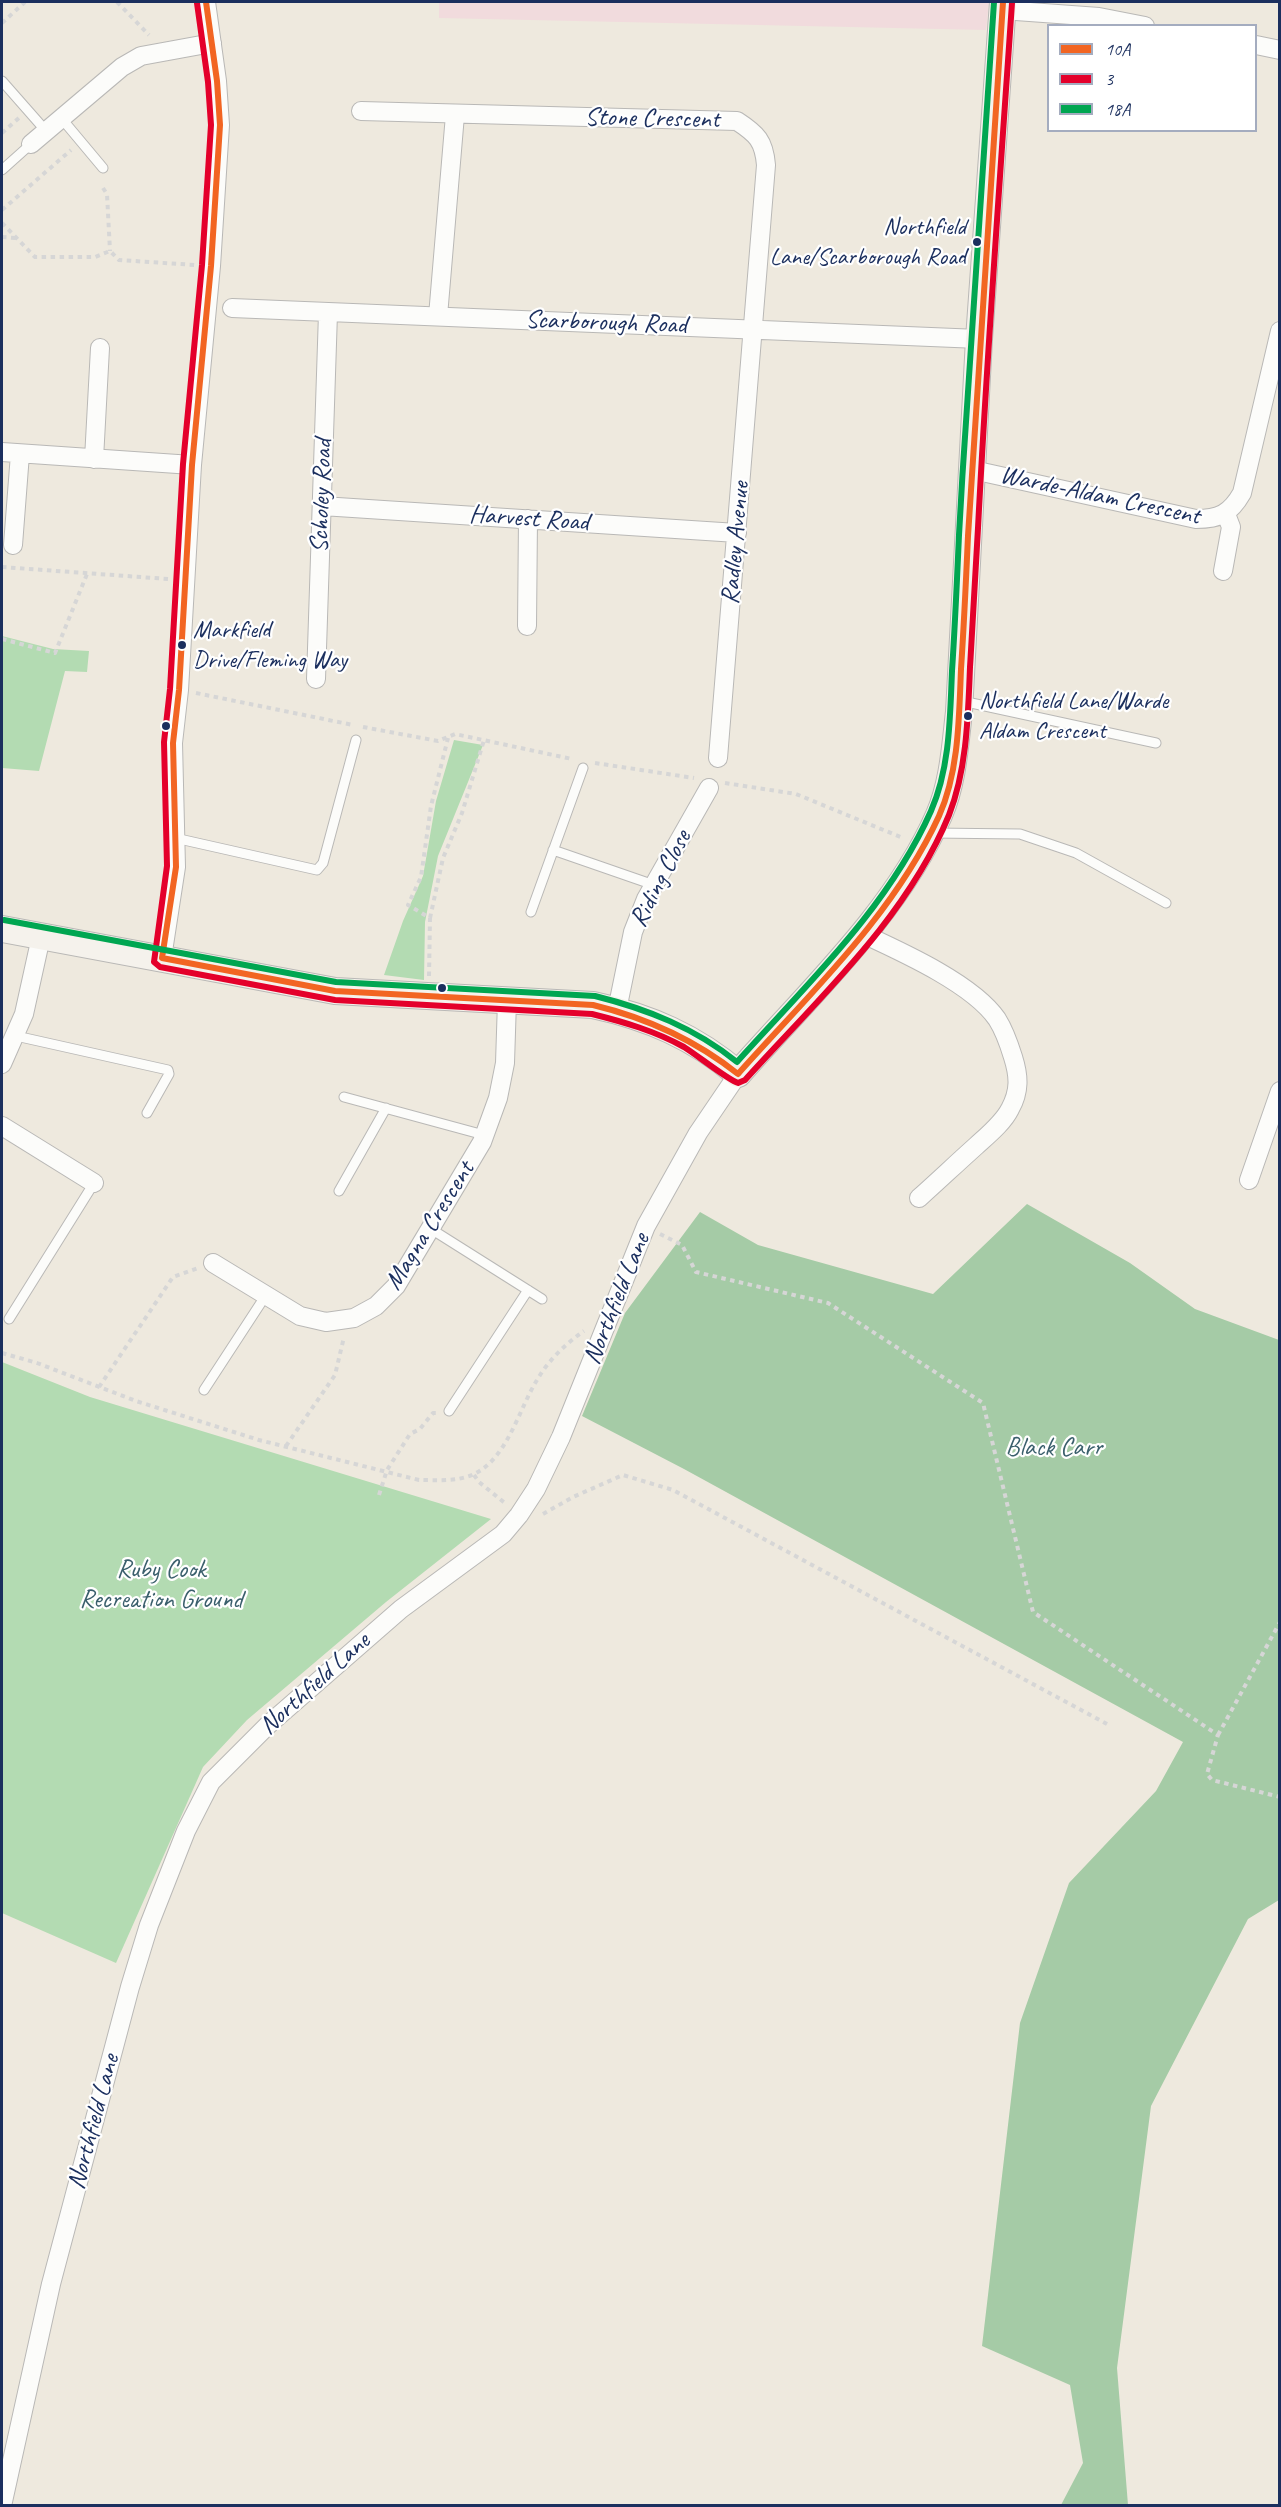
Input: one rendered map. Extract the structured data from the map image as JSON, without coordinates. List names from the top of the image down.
{
  "streets": {
    "street": [
      "Stone Crescent",
      "Scarborough Road",
      "Scholey Road",
      "Warde-Aldam Crescent",
      "Harvest Road",
      "Radley Avenue",
      "Riding Close",
      "Magna Crescent",
      "Northfield Lane"
    ]
  },
  "crossings": [
    ["Stone Crescent", "Scarborough Road"],
    ["Stone Crescent", "Radley Avenue"],
    ["Scarborough Road", "Scholey Road"],
    ["Scarborough Road", "Radley Avenue"],
    ["Scarborough Road", "Northfield Lane"],
    ["Scholey Road", "Harvest Road"],
    ["Warde-Aldam Crescent", "Northfield Lane"],
    ["Harvest Road", "Radley Avenue"]
  ],
  "parks": ["Black Carr", "Ruby Cook Recreation Ground"],
  "places": ["Northfield Lane/Scarborough Road", "Markfield Drive/Fleming Way", "Northfield Lane/Warde Aldam Crescent"],
  "lines": ["transit line 10A", "transit line 18A", "transit line 3"],
  "legend": ["10A", "3", "18A"]
}
